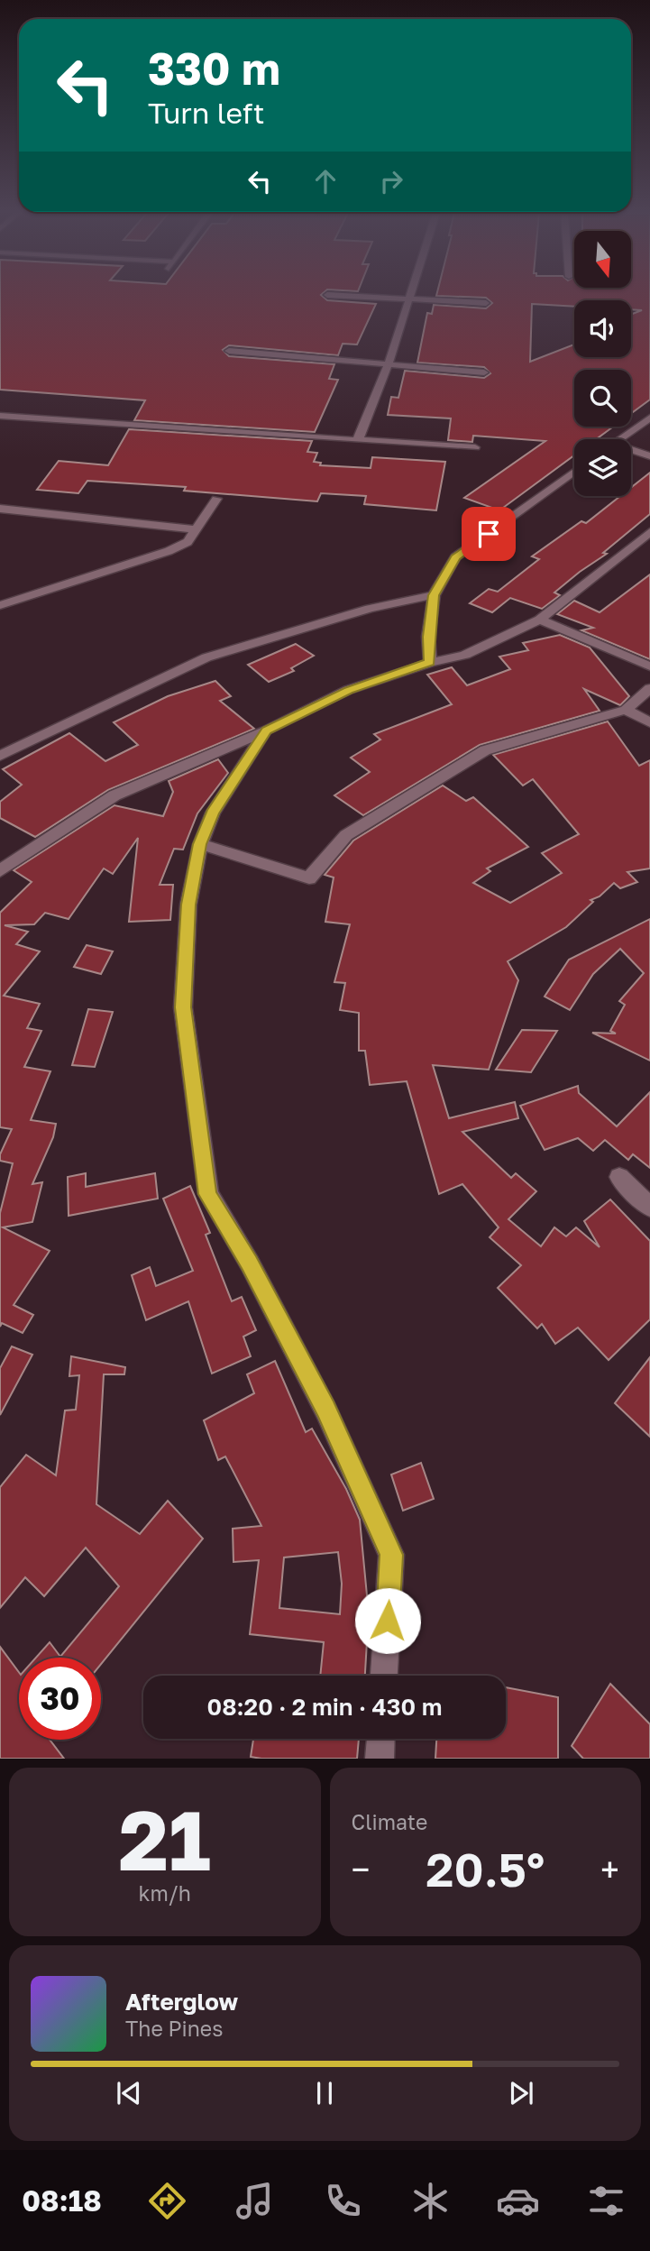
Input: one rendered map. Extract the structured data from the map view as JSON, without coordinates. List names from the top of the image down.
{
  "north": "bottom",
  "page": {
    "turn": ["330 m", "Turn left"],
    "limit": "30",
    "trip": "08:20 · 2 min · 430 m",
    "tile": [
      ["21", "km/h"],
      "Climate"
    ],
    "heat": ["−", "20.5°", "+"],
    "song": ["Afterglow", "The Pines"],
    "tabs": "08:18"
  }
}
